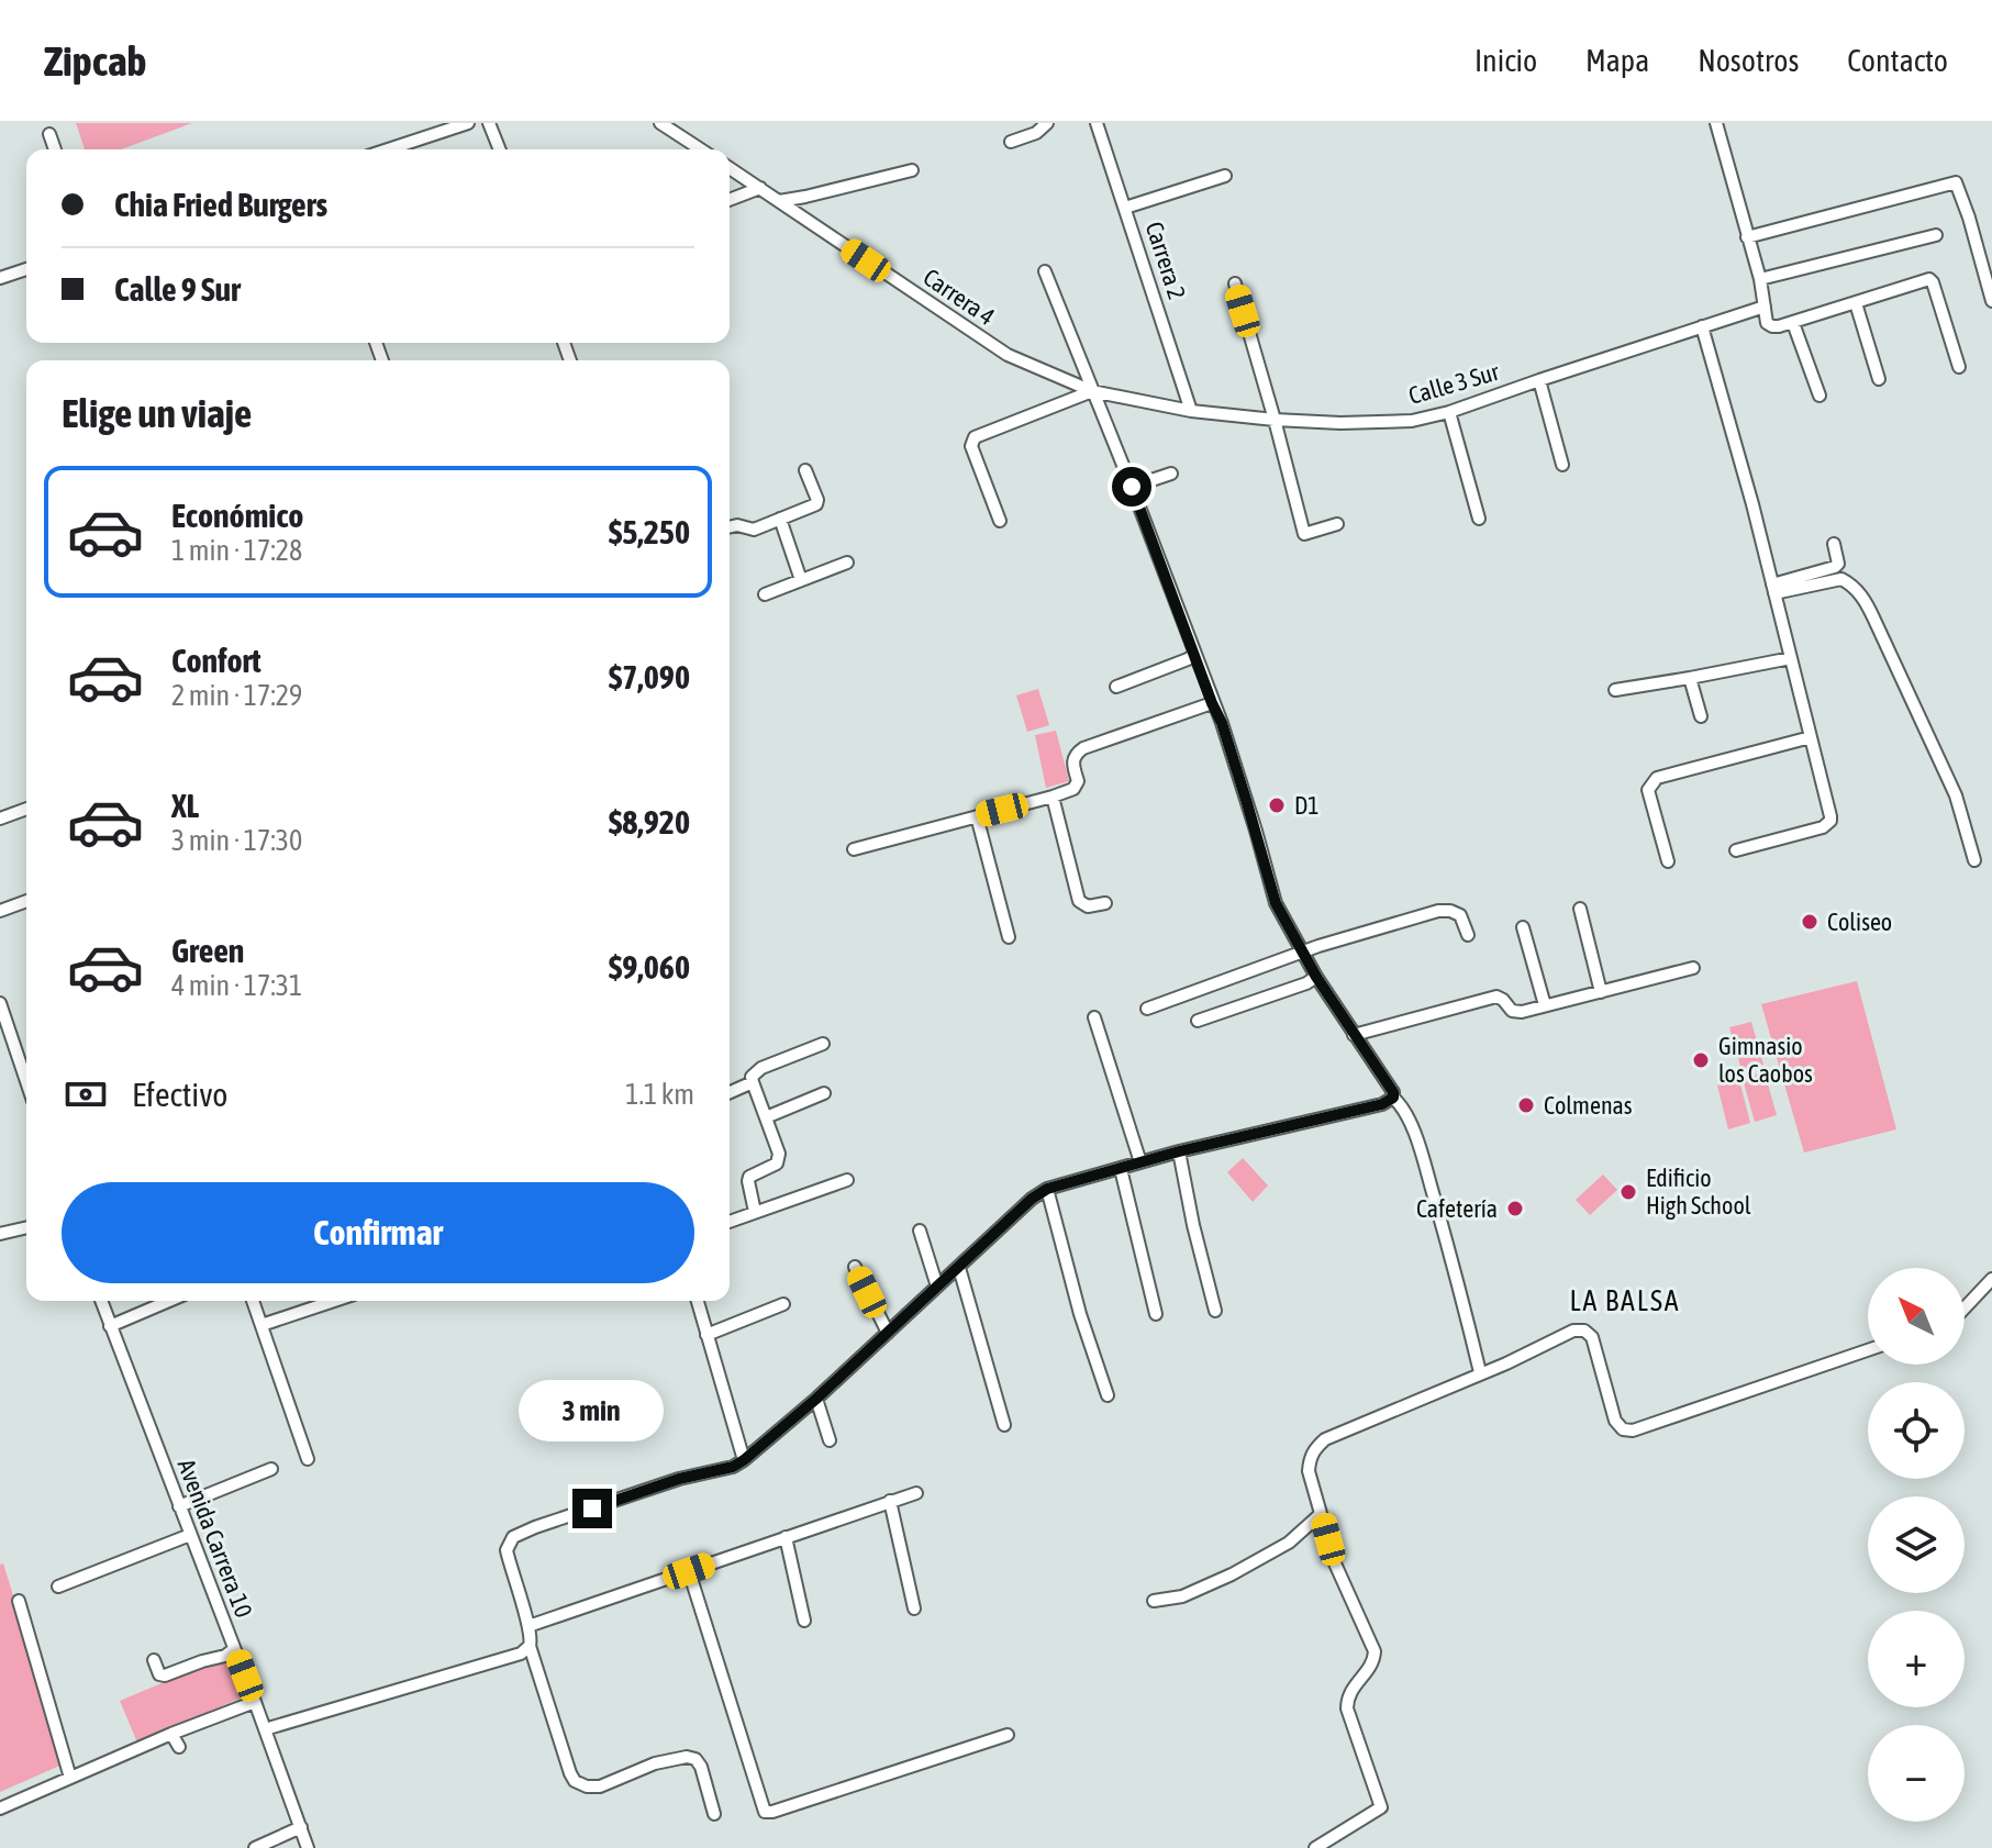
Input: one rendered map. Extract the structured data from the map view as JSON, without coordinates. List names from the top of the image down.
{
  "streets": {
    "street": [
      "Carrera 2",
      "Carrera 4",
      "Calle 3 Sur",
      "Avenida Carrera 10"
    ]
  },
  "crossings": [
    ["Carrera 2", "Calle 3 Sur"],
    ["Carrera 4", "Calle 3 Sur"]
  ],
  "districts": ["LA BALSA"],
  "places": [
    "D1",
    "Coliseo",
    "Gimnasio los Caobos",
    "Colmenas",
    "Edificio High School",
    "Cafetería"
  ],
  "north": "top left",
  "page": {
    "header": "Zipcab",
    "nav": [
      "Inicio",
      "Mapa",
      "Nosotros",
      "Contacto"
    ],
    "banner": ["Chia Fried Burgers", "Calle 9 Sur"],
    "heading": "Elige un viaje",
    "list": [
      {
        "name": "Económico",
        "note": "1 min · 17:28",
        "value": "$5,250"
      },
      {
        "name": "Confort",
        "note": "2 min · 17:29",
        "value": "$7,090"
      },
      {
        "name": "XL",
        "note": "3 min · 17:30",
        "value": "$8,920"
      },
      {
        "name": "Green",
        "note": "4 min · 17:31",
        "value": "$9,060"
      }
    ],
    "pay": ["Efectivo", "1.1 km"],
    "buttons": "Confirmar",
    "map_buttons": ["+", "−"],
    "bubble": "3 min"
  }
}
